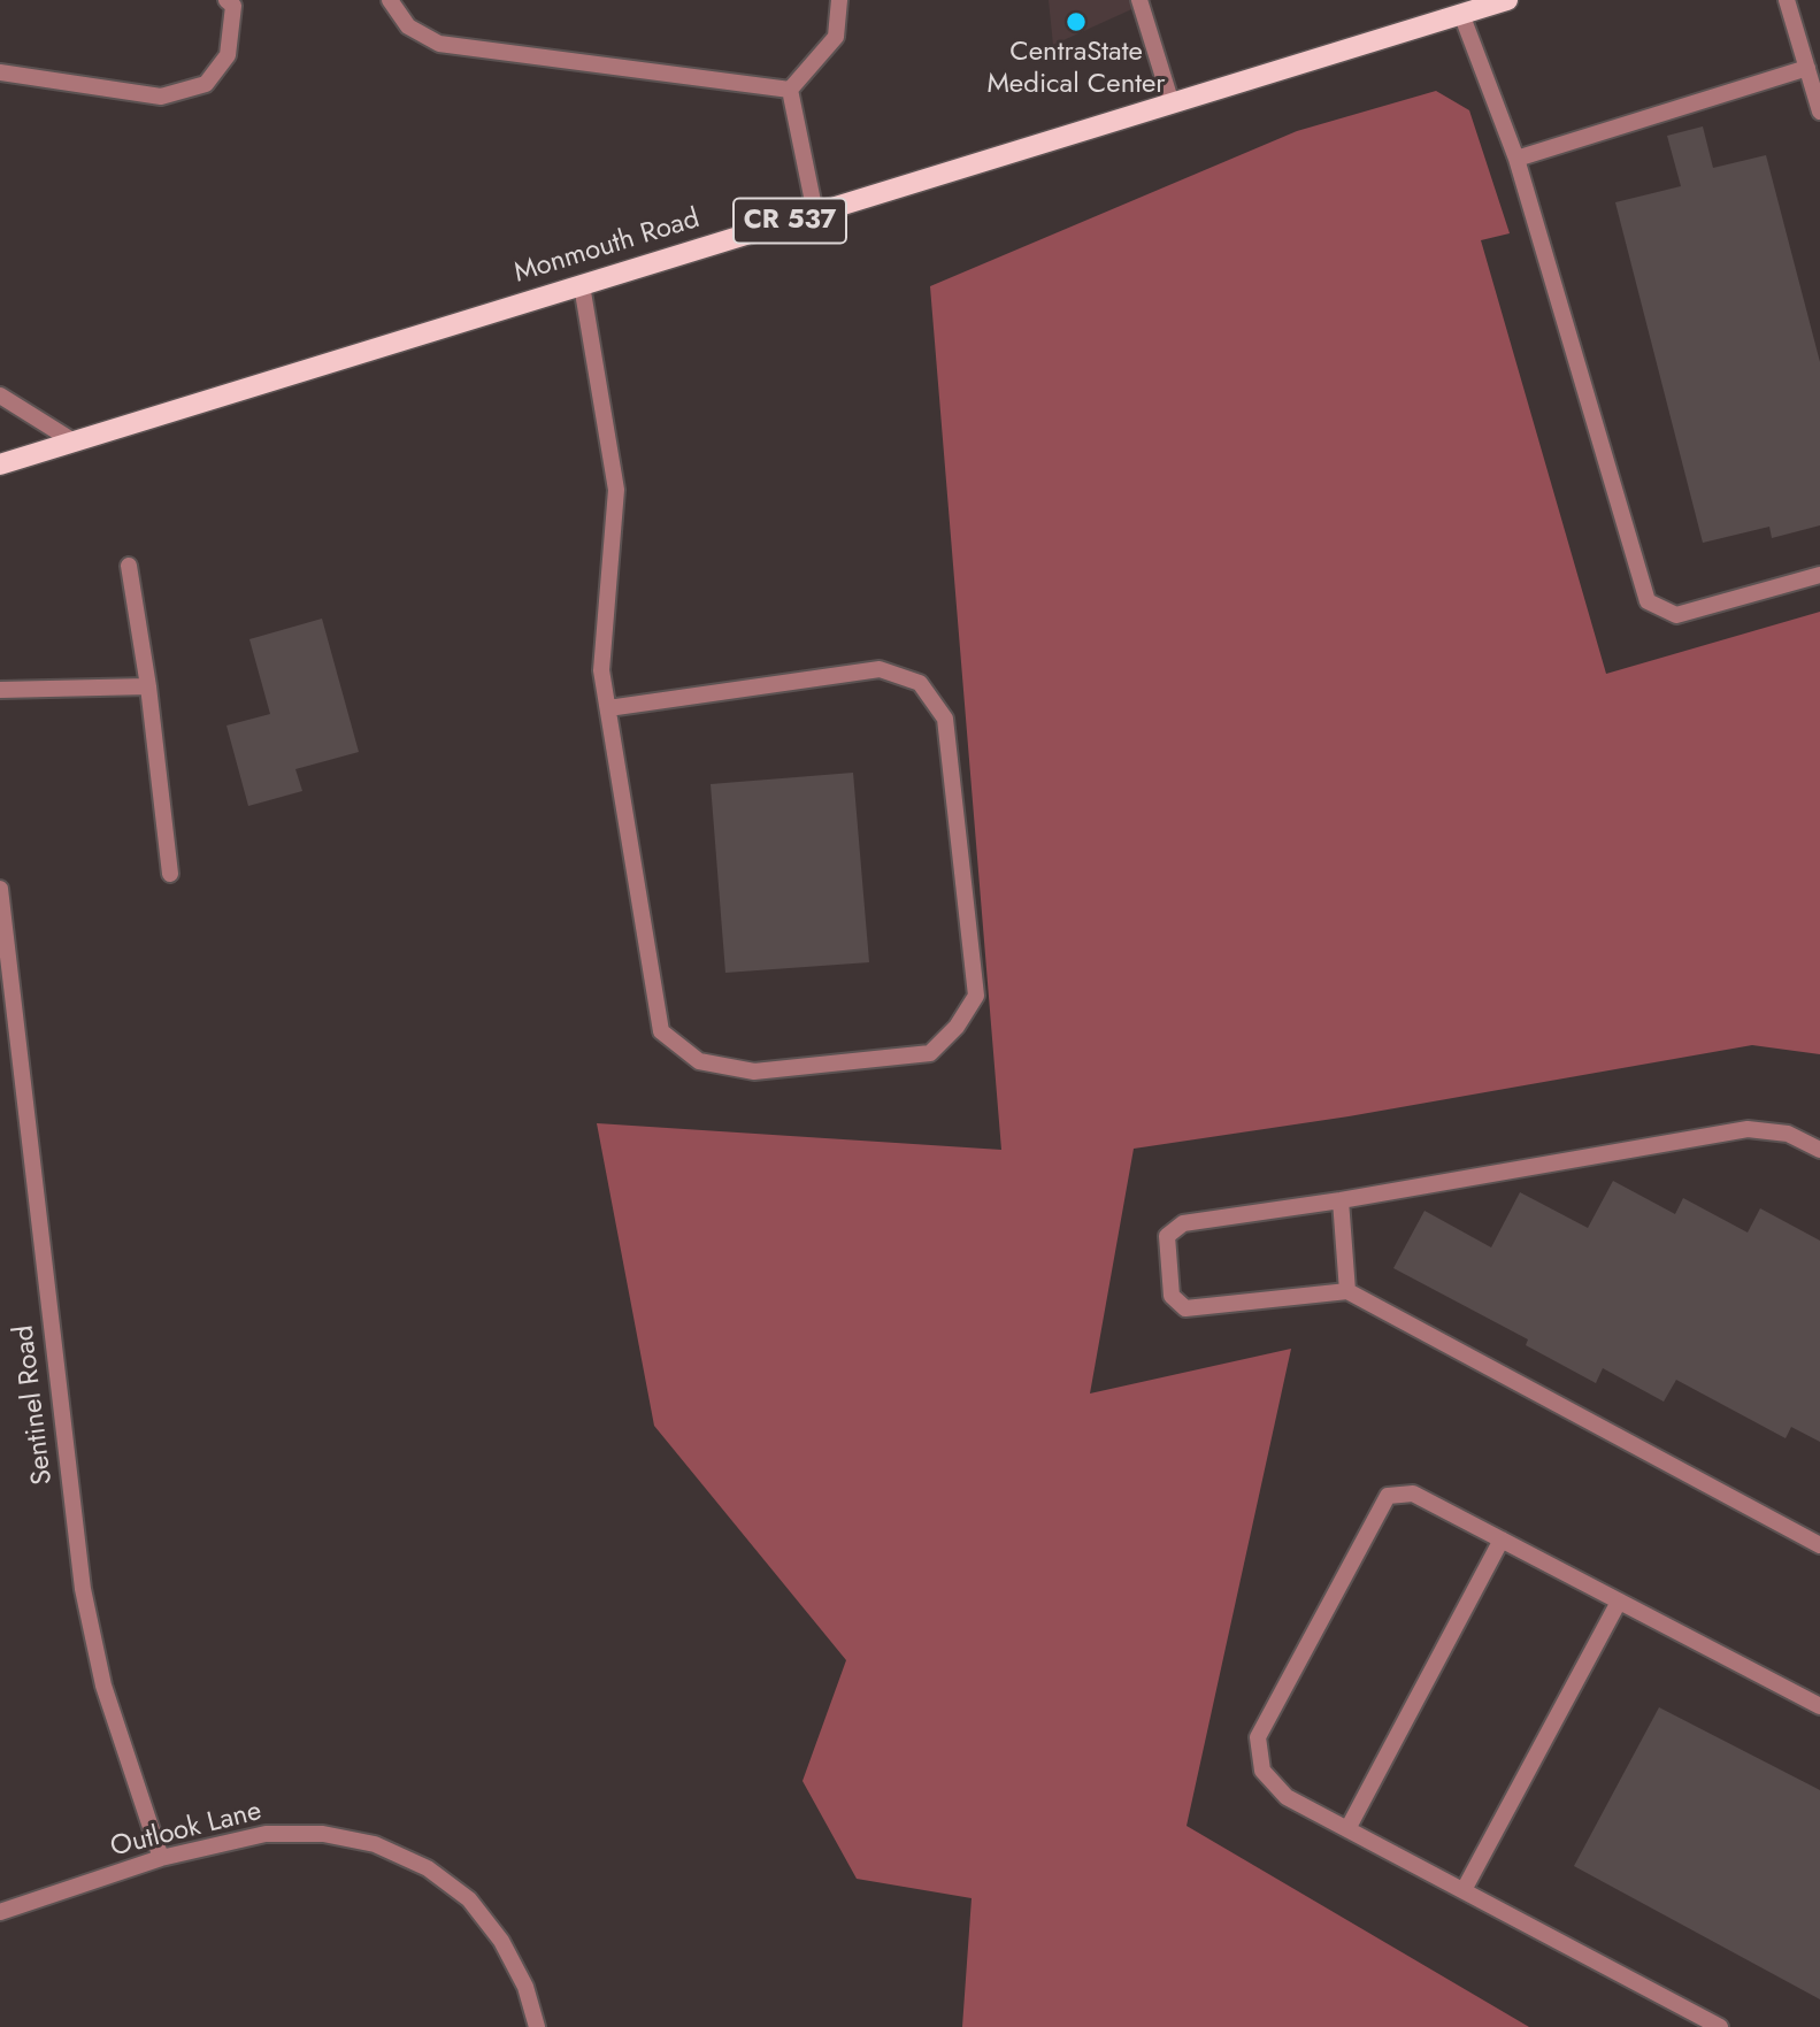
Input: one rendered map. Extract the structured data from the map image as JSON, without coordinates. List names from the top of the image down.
{
  "streets": {
    "main road": ["CR 537", "Monmouth Road"],
    "street": ["Sentinel Road", "Outlook Lane"]
  },
  "crossings": [
    ["Sentinel Road", "Outlook Lane"]
  ],
  "places": ["CentraState Medical Center"]
}
